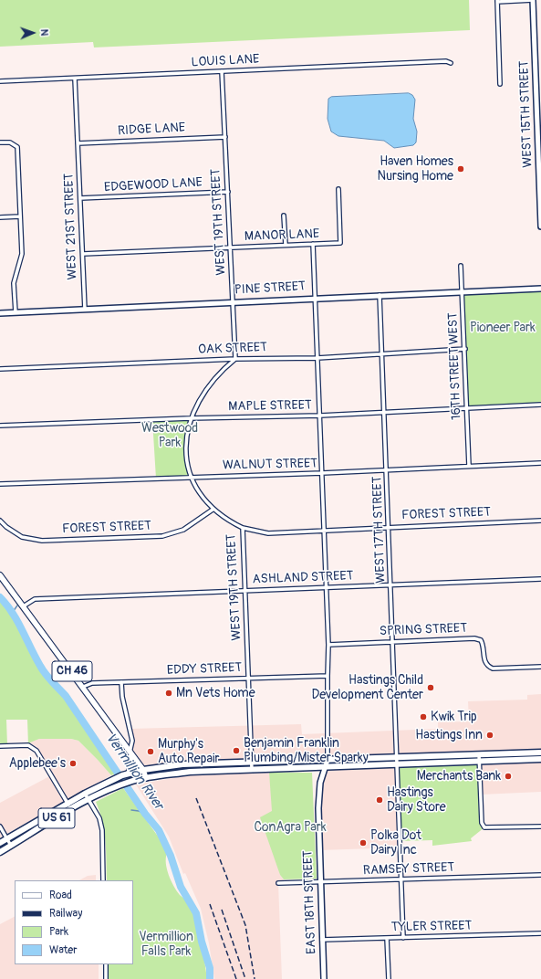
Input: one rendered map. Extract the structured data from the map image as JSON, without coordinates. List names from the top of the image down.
{
  "streets": {
    "highway": ["US 61"],
    "main road": ["CH 46"],
    "street": [
      "LOUIS LANE",
      "WEST 15TH STREET",
      "RIDGE LANE",
      "EDGEWOOD LANE",
      "WEST 19TH STREET",
      "WEST 21ST STREET",
      "MANOR LANE",
      "PINE STREET",
      "OAK STREET",
      "16TH STREET WEST",
      "MAPLE STREET",
      "WALNUT STREET",
      "FOREST STREET",
      "WEST 17TH STREET",
      "ASHLAND STREET",
      "SPRING STREET",
      "EDDY STREET",
      "RAMSEY STREET",
      "EAST 18TH STREET",
      "TYLER STREET"
    ]
  },
  "crossings": [
    ["LOUIS LANE", "WEST 19TH STREET"],
    ["LOUIS LANE", "WEST 21ST STREET"],
    ["RIDGE LANE", "WEST 19TH STREET"],
    ["RIDGE LANE", "WEST 21ST STREET"],
    ["EDGEWOOD LANE", "WEST 19TH STREET"],
    ["EDGEWOOD LANE", "WEST 21ST STREET"],
    ["WEST 19TH STREET", "MANOR LANE"],
    ["WEST 19TH STREET", "PINE STREET"],
    ["WEST 19TH STREET", "OAK STREET"],
    ["WEST 19TH STREET", "MAPLE STREET"],
    ["WEST 19TH STREET", "WALNUT STREET"],
    ["WEST 19TH STREET", "FOREST STREET"],
    ["WEST 19TH STREET", "ASHLAND STREET"],
    ["WEST 19TH STREET", "EDDY STREET"],
    ["WEST 19TH STREET", "US 61"],
    ["WEST 21ST STREET", "MANOR LANE"],
    ["WEST 21ST STREET", "PINE STREET"],
    ["PINE STREET", "16TH STREET WEST"],
    ["PINE STREET", "WEST 17TH STREET"],
    ["OAK STREET", "16TH STREET WEST"],
    ["OAK STREET", "WEST 17TH STREET"],
    ["16TH STREET WEST", "MAPLE STREET"],
    ["16TH STREET WEST", "WALNUT STREET"],
    ["MAPLE STREET", "WEST 17TH STREET"],
    ["WALNUT STREET", "WEST 17TH STREET"],
    ["FOREST STREET", "WEST 17TH STREET"],
    ["WEST 17TH STREET", "ASHLAND STREET"],
    ["WEST 17TH STREET", "SPRING STREET"],
    ["WEST 17TH STREET", "US 61"],
    ["WEST 17TH STREET", "RAMSEY STREET"],
    ["WEST 17TH STREET", "TYLER STREET"],
    ["ASHLAND STREET", "CH 46"],
    ["EDDY STREET", "CH 46"],
    ["CH 46", "US 61"],
    ["US 61", "EAST 18TH STREET"],
    ["RAMSEY STREET", "EAST 18TH STREET"],
    ["EAST 18TH STREET", "TYLER STREET"]
  ],
  "water": ["Vermillion River"],
  "parks": [
    "Pioneer Park",
    "Westwood Park",
    "ConAgra Park",
    "Vermillion Falls Park"
  ],
  "places": [
    "Haven Homes Nursing Home",
    "Hastings Child Development Center",
    "Mn Vets Home",
    "Kwik Trip",
    "Hastings Inn",
    "Benjamin Franklin Plumbing/Mister Sparky",
    "Murphy's Auto Repair",
    "Applebee's",
    "Merchants Bank",
    "Hastings Dairy Store",
    "Polka Dot Dairy Inc"
  ],
  "legend": [
    "Road",
    "Railway",
    "Park",
    "Water"
  ],
  "north": "right"
}
